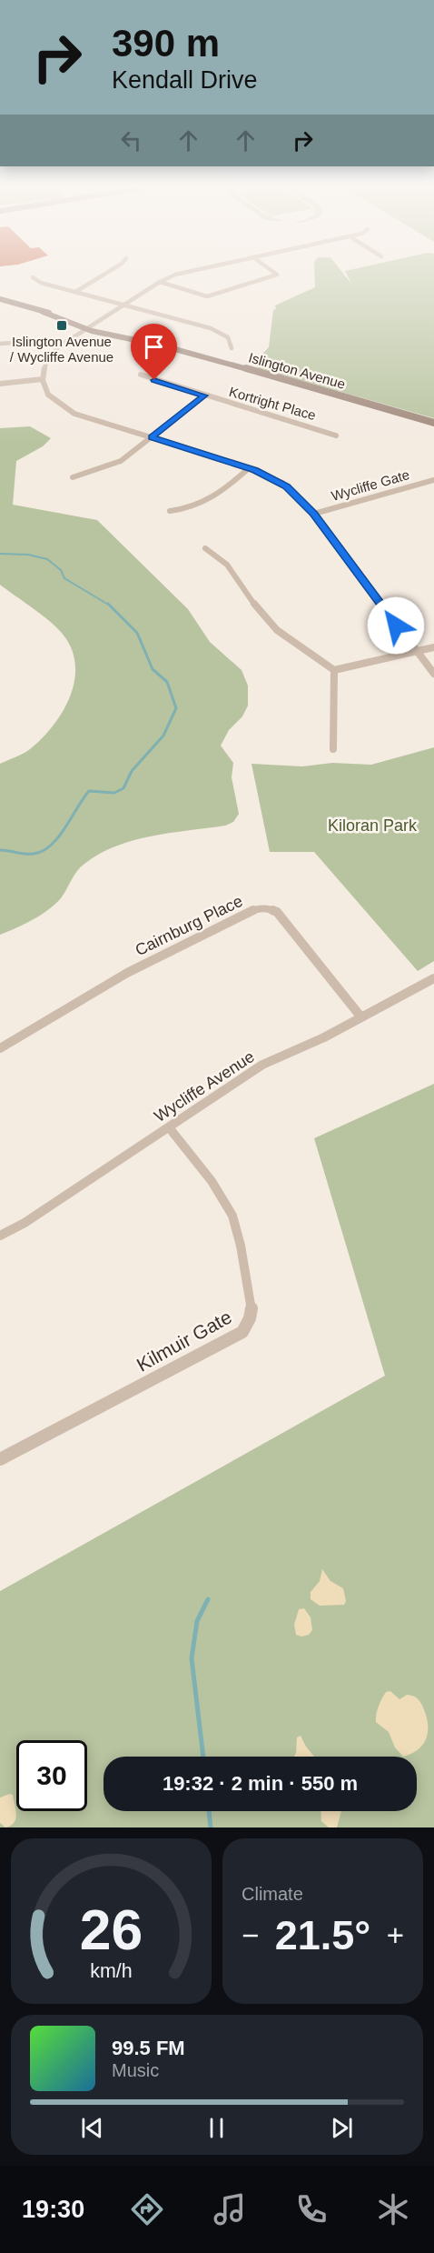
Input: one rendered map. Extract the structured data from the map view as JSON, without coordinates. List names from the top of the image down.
{
  "streets": {
    "main road": ["Islington Avenue"],
    "street": [
      "Kortright Place",
      "Wycliffe Gate",
      "Cairnburg Place",
      "Wycliffe Avenue",
      "Kilmuir Gate"
    ]
  },
  "crossings": [
    ["Cairnburg Place", "Wycliffe Avenue"],
    ["Wycliffe Avenue", "Kilmuir Gate"]
  ],
  "parks": ["Kiloran Park"],
  "places": {
    "transit": ["Islington Avenue / Wycliffe Avenue"]
  },
  "page": {
    "turn": ["390 m", "Kendall Drive"],
    "limit": "30",
    "trip": "19:32 · 2 min · 550 m",
    "tile": "Climate",
    "heat": ["−", "21.5°", "+"],
    "song": ["99.5 FM", "Music"],
    "tabs": "19:30",
    "gauge": ["26", "km/h"]
  }
}
